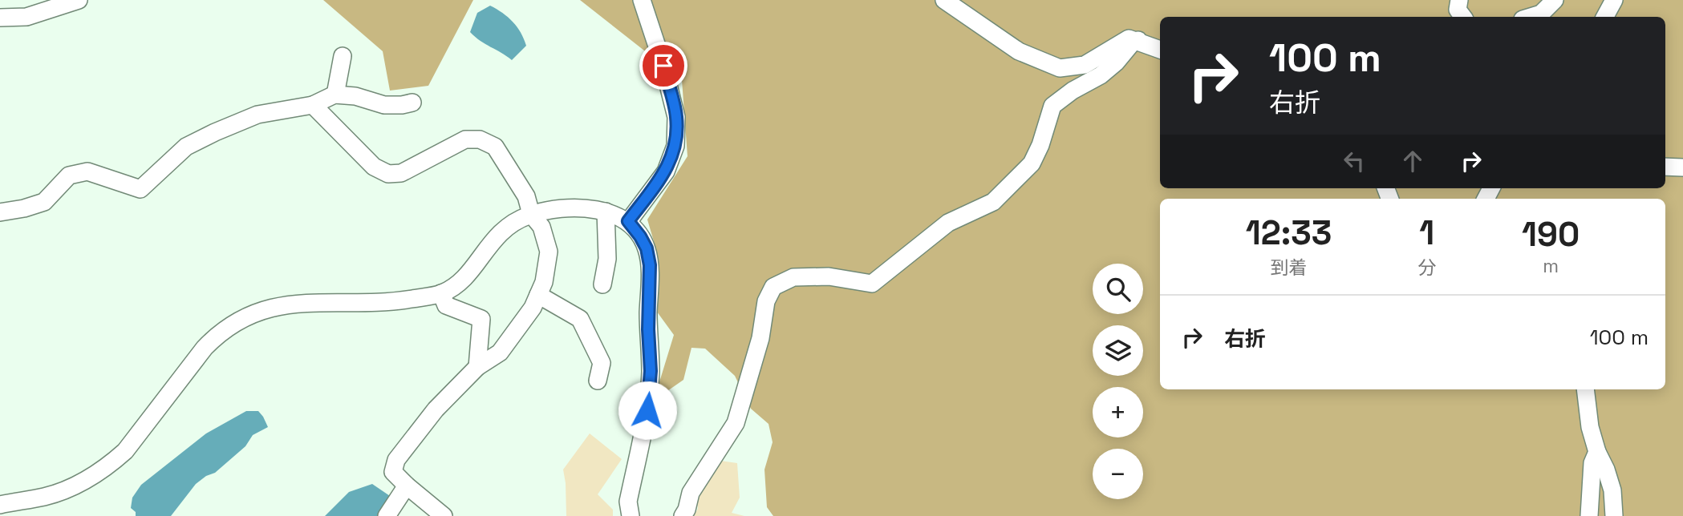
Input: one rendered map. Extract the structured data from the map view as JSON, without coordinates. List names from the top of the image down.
{
  "page": {
    "turn": ["100 m", "右折"],
    "eta": [
      "12:33",
      "到着",
      "1",
      "分",
      "190",
      "m"
    ],
    "map_buttons": ["+", "−"],
    "list": [
      {
        "name": "右折",
        "value": "100 m"
      }
    ]
  }
}
